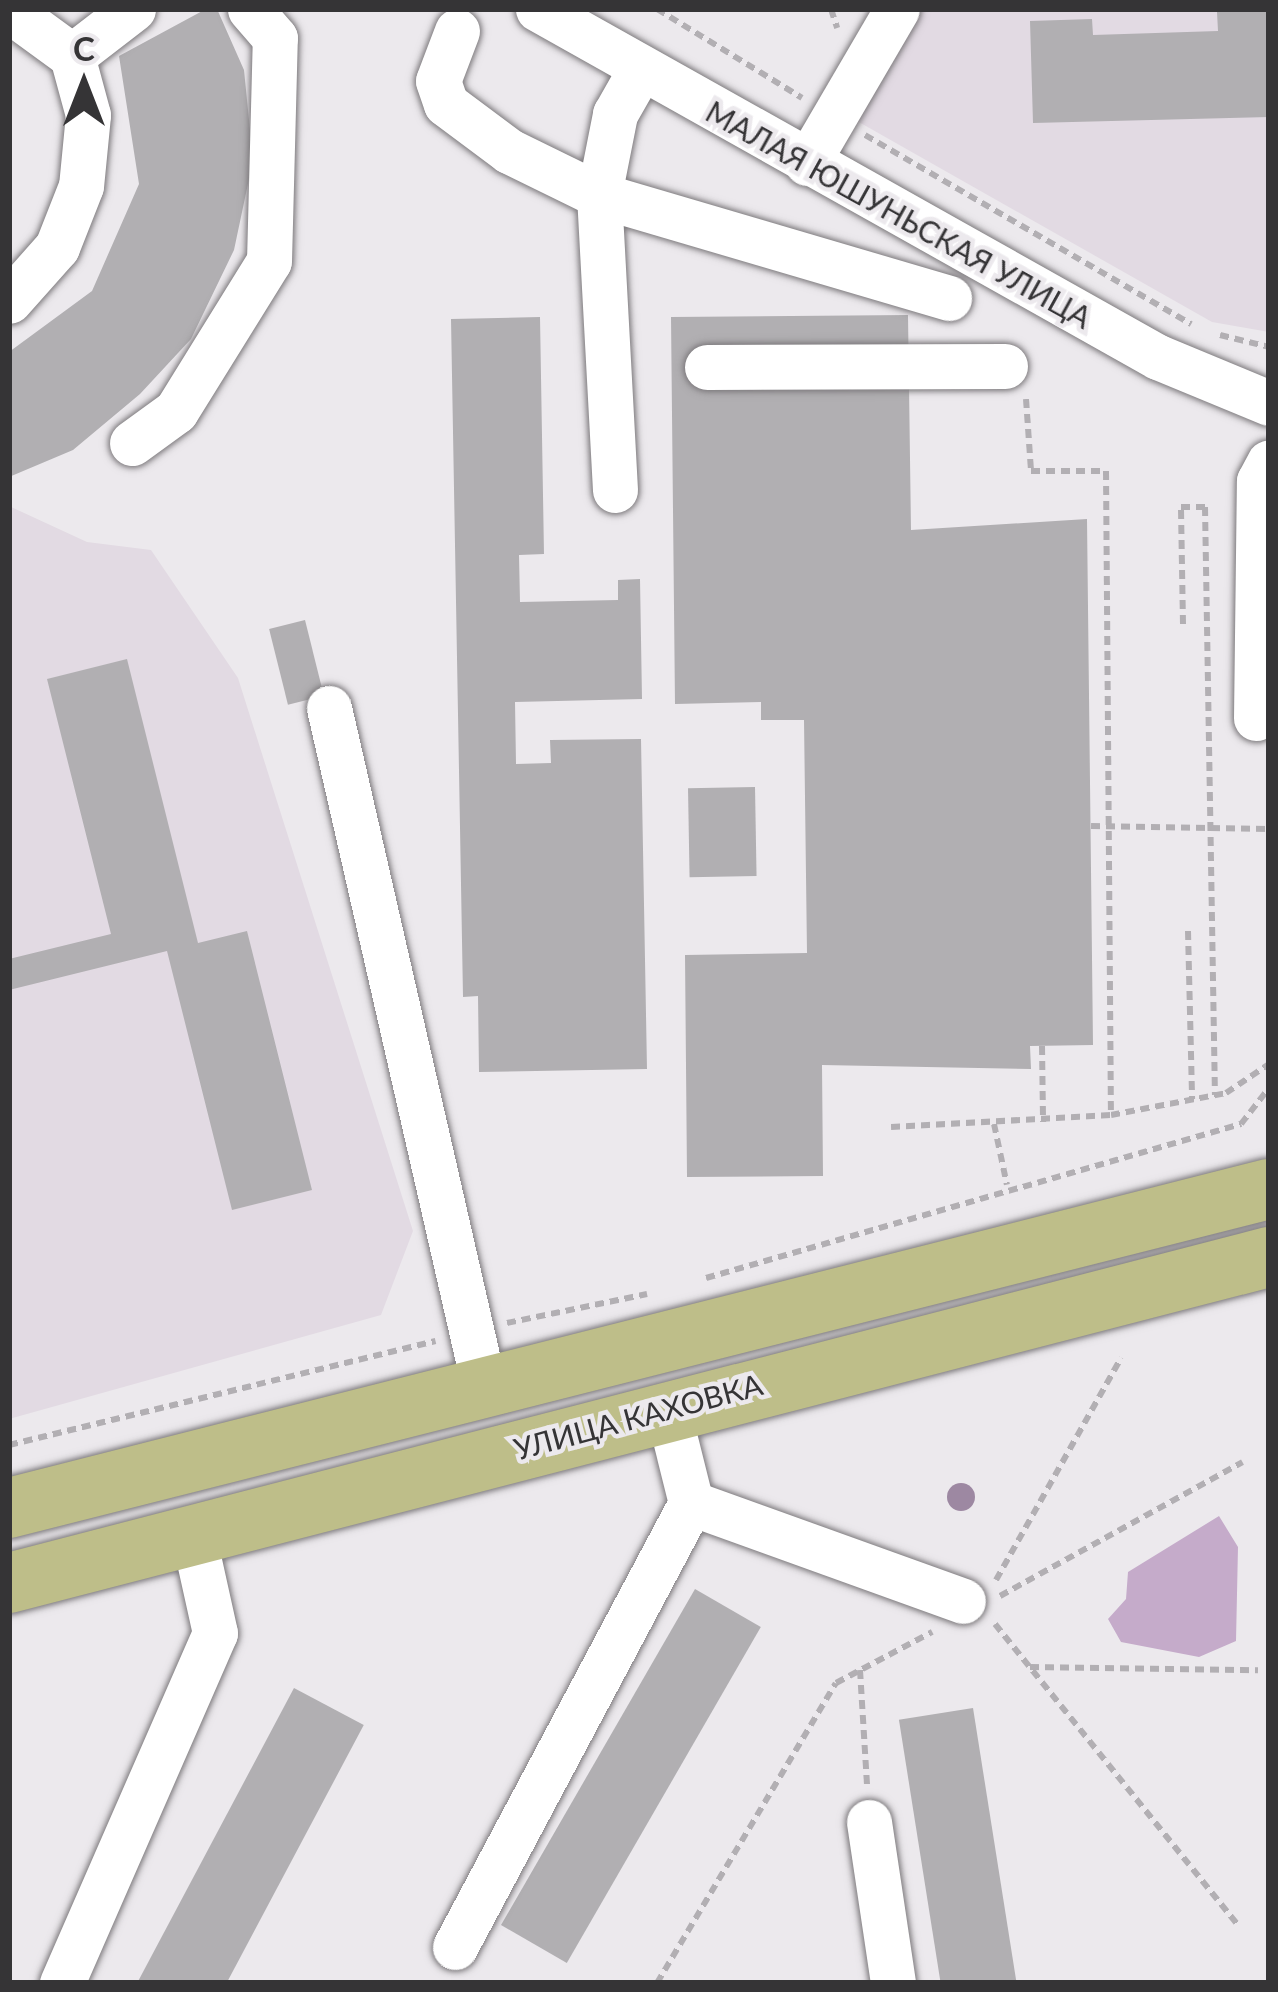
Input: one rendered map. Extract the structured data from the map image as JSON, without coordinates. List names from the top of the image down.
{
  "streets": {
    "main road": ["УЛИЦА КАХОВКА"],
    "street": ["МАЛАЯ ЮШУНЬСКАЯ УЛИЦА"]
  },
  "north": "top"
}
